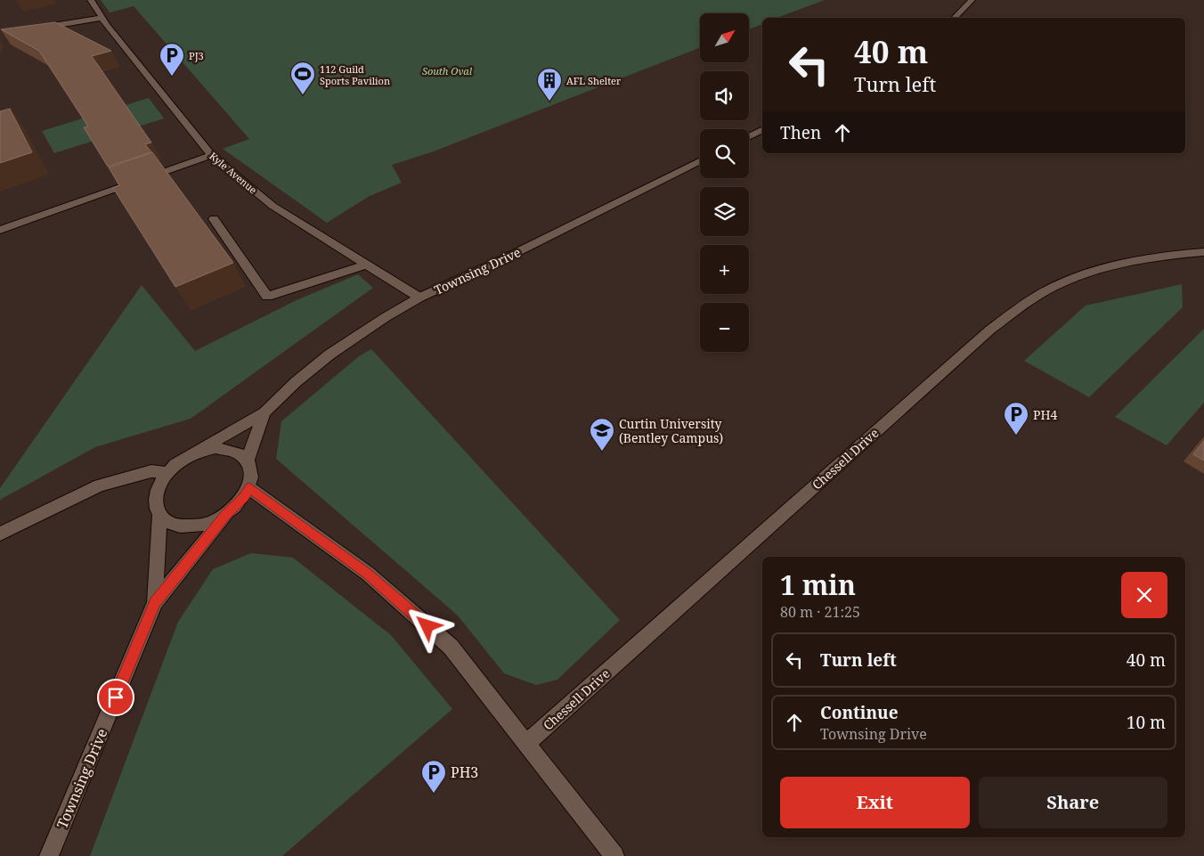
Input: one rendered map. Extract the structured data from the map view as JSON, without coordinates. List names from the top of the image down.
{
  "streets": {
    "street": ["Kyle Avenue", "Townsing Drive", "Chessell Drive"]
  },
  "crossings": [
    ["Kyle Avenue", "Townsing Drive"]
  ],
  "parks": ["South Oval"],
  "places": {
    "parking": ["PJ3", "PH4", "PH3"],
    "sports": ["112 Guild Sports Pavilion"],
    "building": ["AFL Shelter"],
    "school or university": ["Curtin University (Bentley Campus)"]
  },
  "north": "top right",
  "page": {
    "map_buttons": ["+", "−"],
    "turn": ["40 m", "Turn left"],
    "then": "Then",
    "heading": ["1 min", "80 m · 21:25"],
    "list": [
      {
        "name": "Turn left",
        "value": "40 m"
      },
      {
        "name": "Continue",
        "note": "Townsing Drive",
        "value": "10 m"
      }
    ],
    "buttons": ["Exit", "Share"]
  }
}
